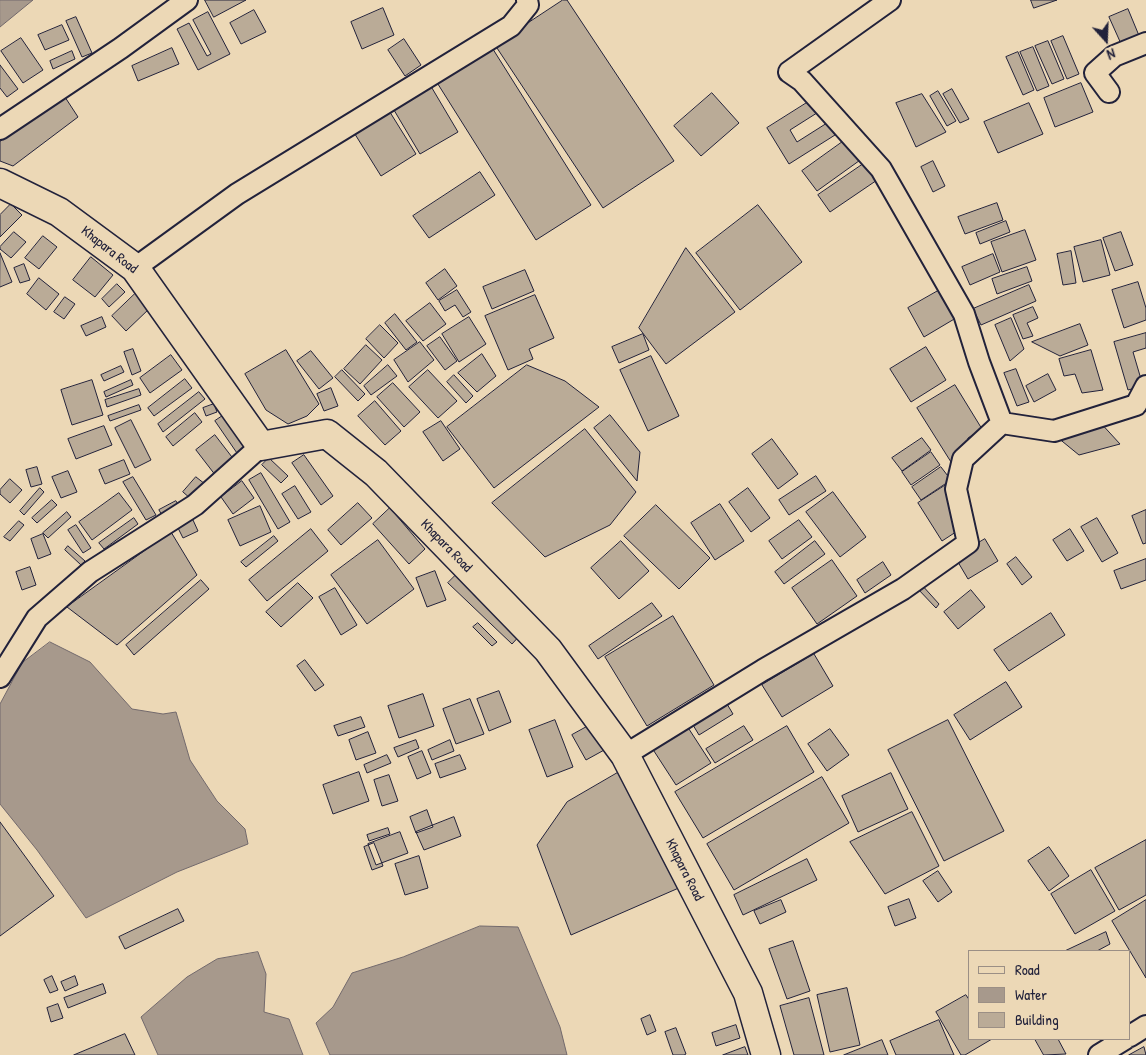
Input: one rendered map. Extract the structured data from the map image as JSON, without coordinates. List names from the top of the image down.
{
  "streets": {
    "street": ["Khapara Road"]
  },
  "legend": ["Road", "Water", "Building"],
  "north": "bottom"
}
